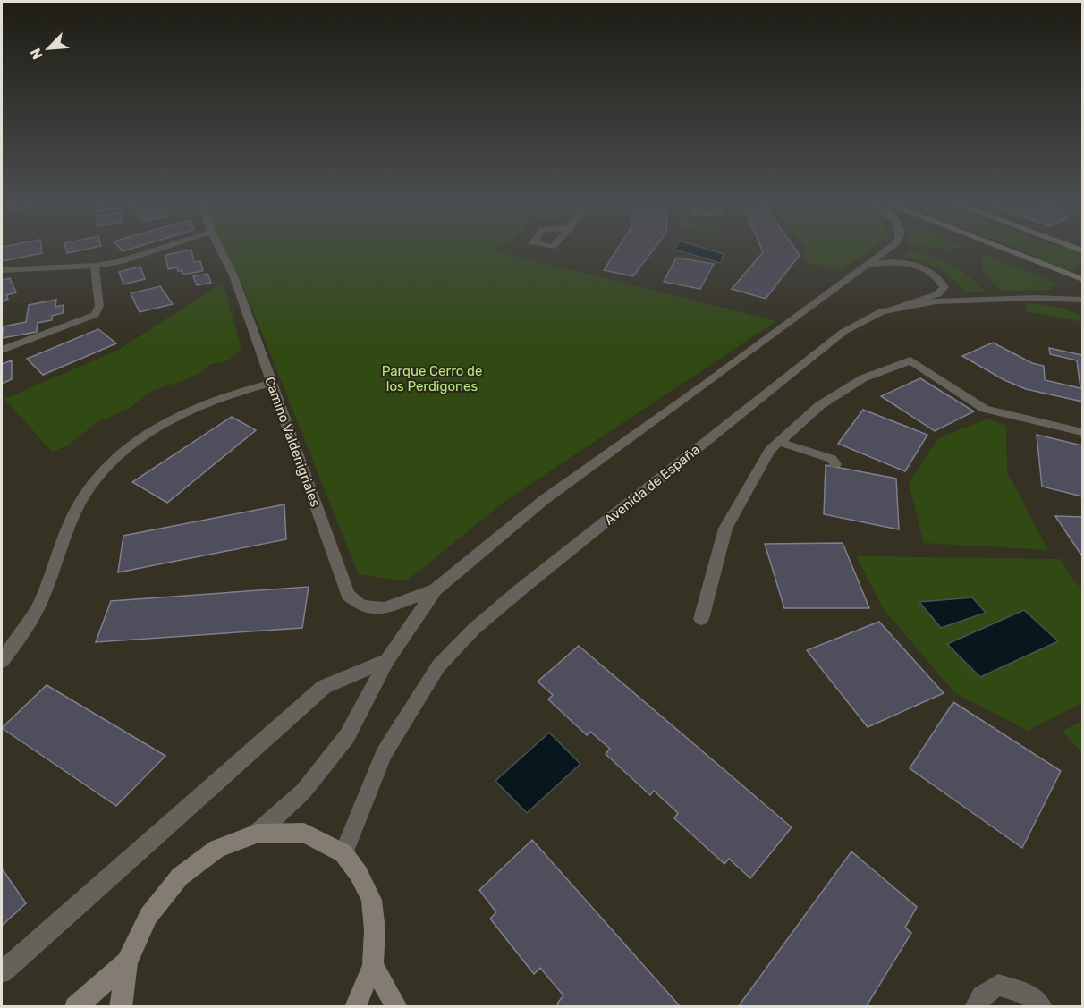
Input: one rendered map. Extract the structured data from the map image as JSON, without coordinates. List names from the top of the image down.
{
  "streets": {
    "street": ["Camino Valdenigriales", "Avenida de España"]
  },
  "parks": ["Parque Cerro de los Perdigones"],
  "north": "bottom left"
}
